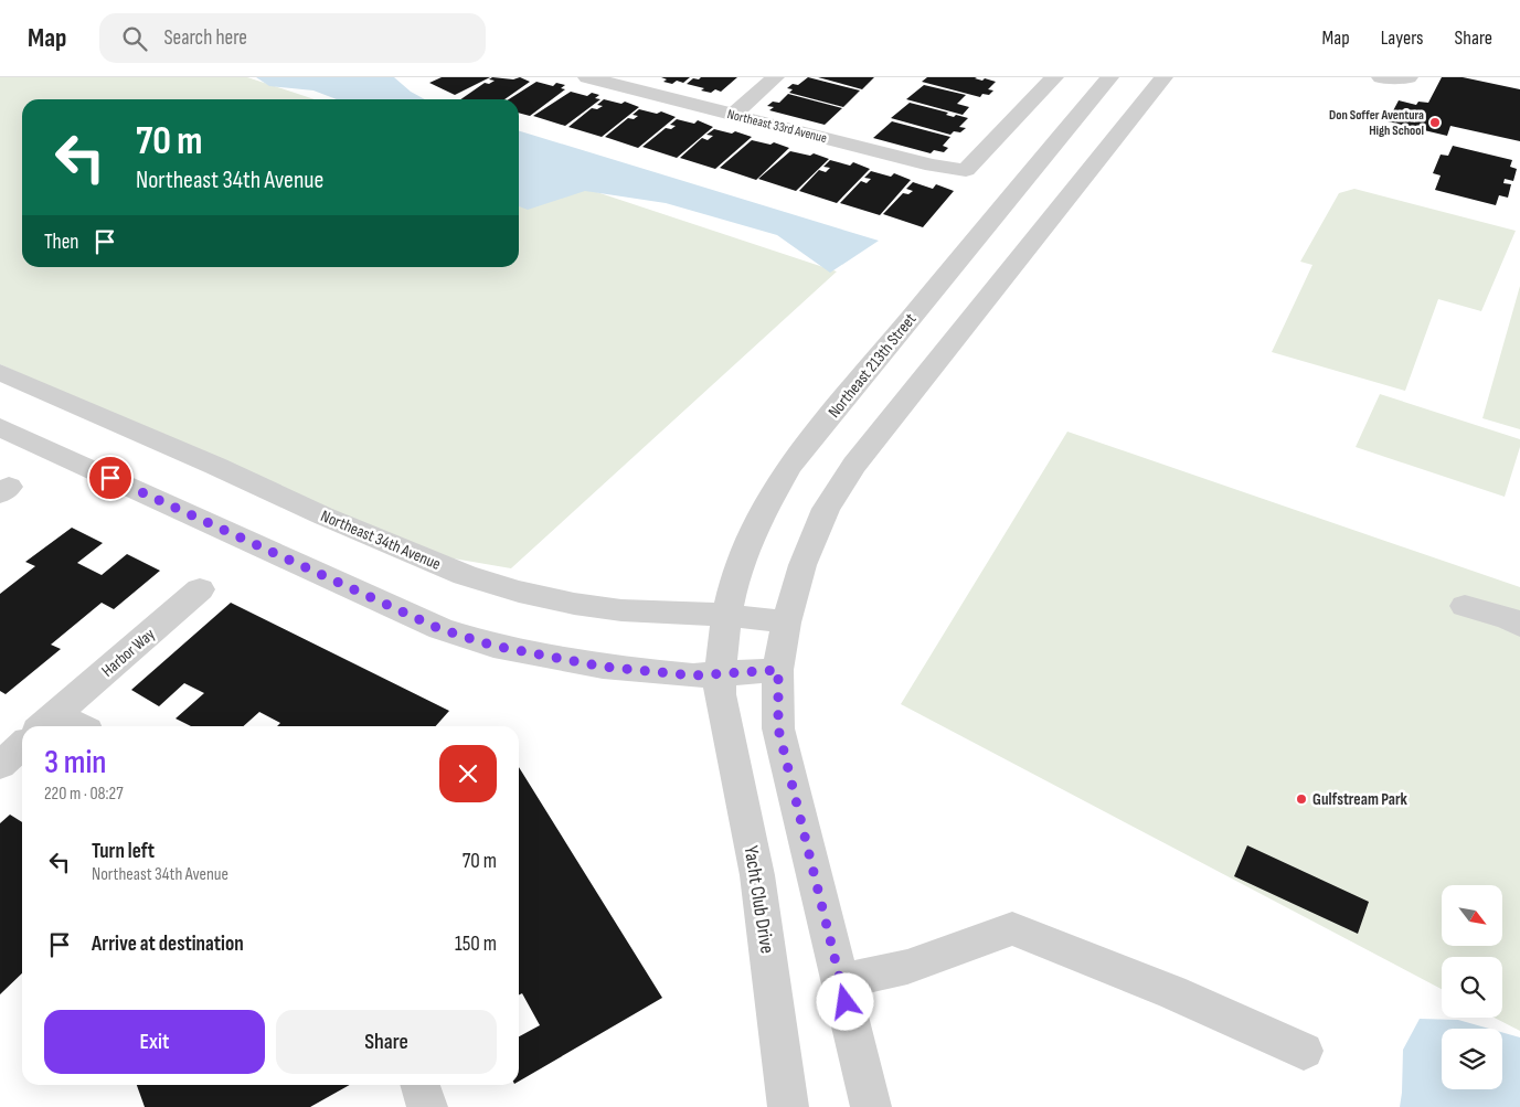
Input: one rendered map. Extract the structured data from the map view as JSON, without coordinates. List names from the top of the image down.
{
  "streets": {
    "street": [
      "Northeast 33rd Avenue",
      "Northeast 213th Street",
      "Northeast 34th Avenue",
      "Harbor Way",
      "Yacht Club Drive"
    ]
  },
  "crossings": [
    ["Northeast 213th Street", "Northeast 34th Avenue"],
    ["Northeast 213th Street", "Yacht Club Drive"]
  ],
  "places": ["Don Soffer Aventura High School", "Gulfstream Park"],
  "north": "bottom right",
  "page": {
    "header": "Map",
    "search": "Search here",
    "nav": ["Map", "Layers", "Share"],
    "turn": ["70 m", "Northeast 34th Avenue"],
    "then": "Then",
    "heading": ["3 min", "220 m · 08:27"],
    "list": [
      {
        "name": "Turn left",
        "note": "Northeast 34th Avenue",
        "value": "70 m"
      },
      {
        "name": "Arrive at destination",
        "value": "150 m"
      }
    ],
    "buttons": ["Exit", "Share"]
  }
}
